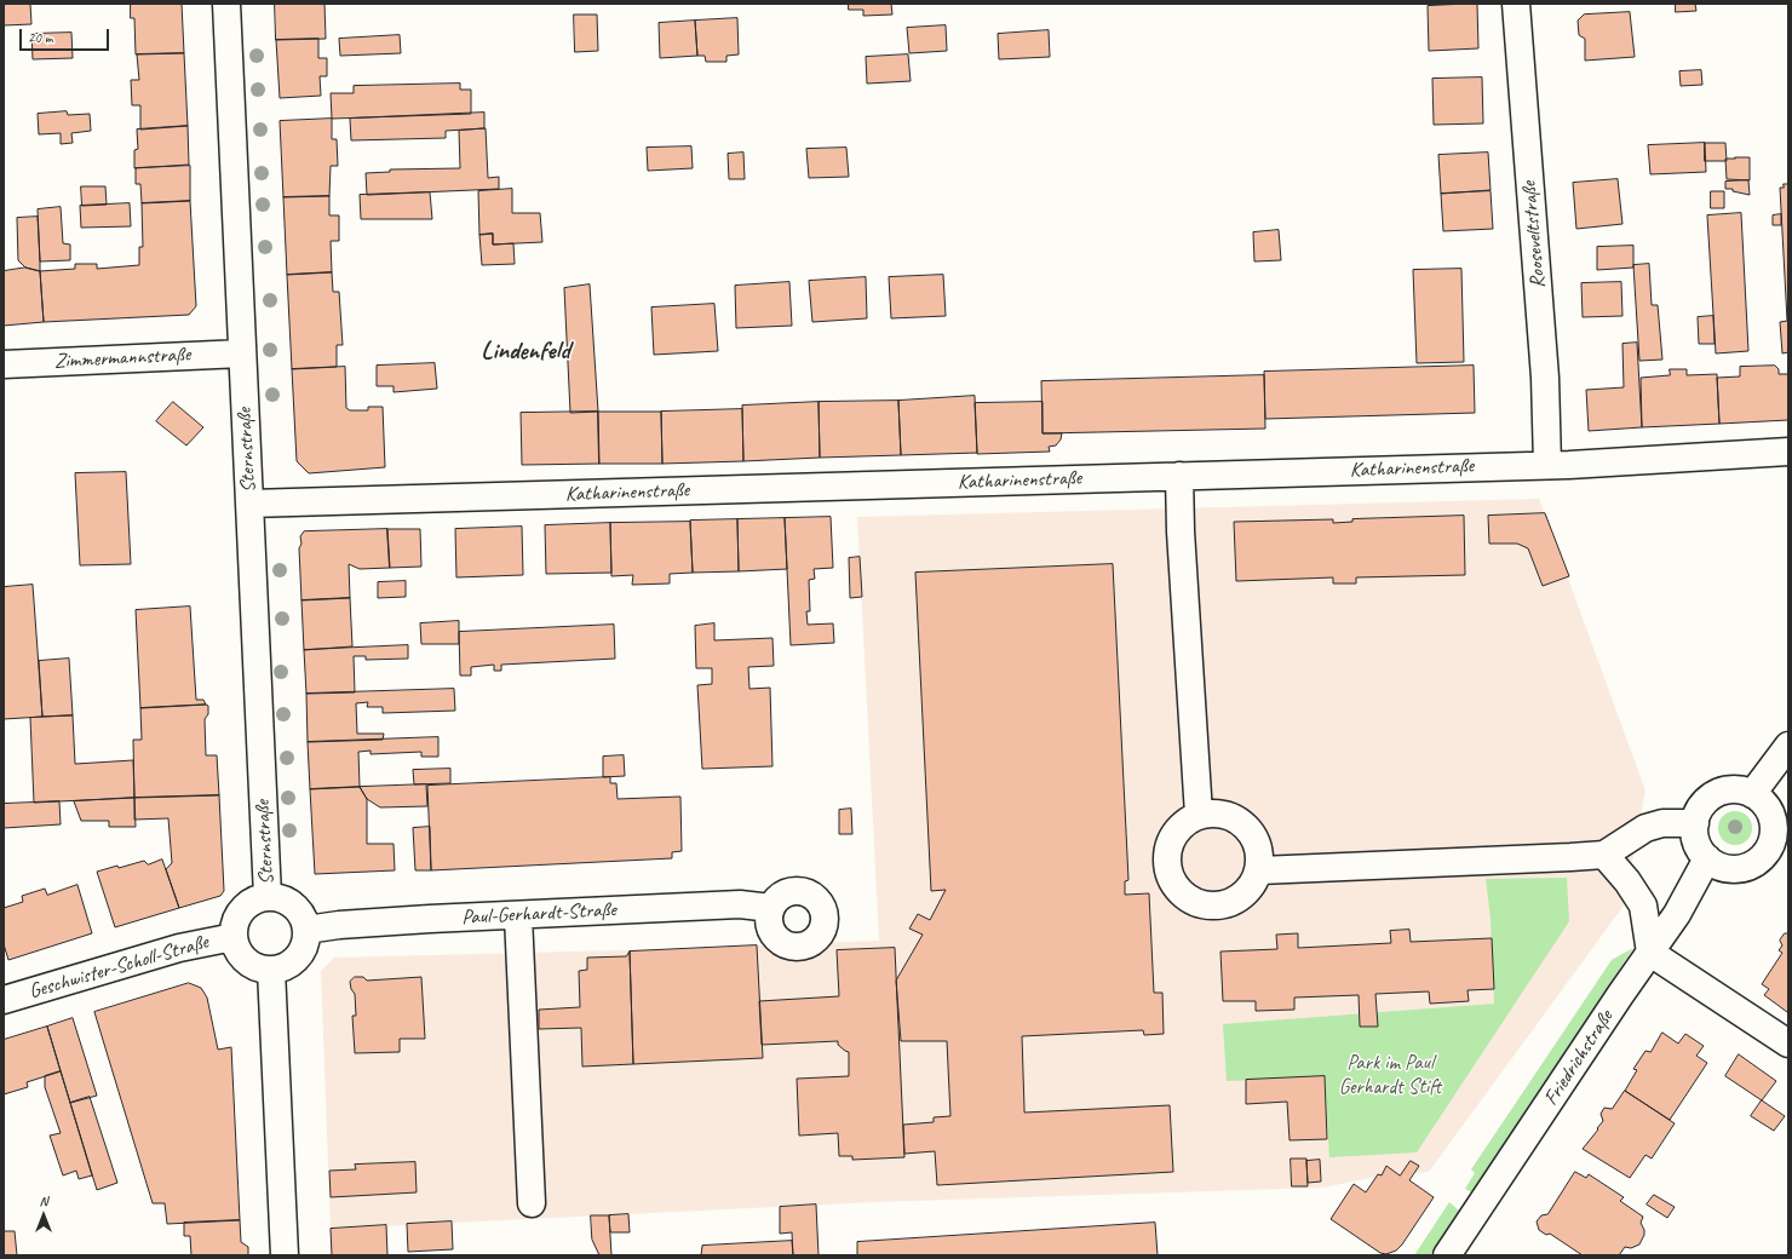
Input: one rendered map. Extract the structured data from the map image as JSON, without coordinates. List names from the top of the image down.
{
  "streets": {
    "street": [
      "Rooseveltstraße",
      "Zimmermannstraße",
      "Sternstraße",
      "Katharinenstraße",
      "Paul-Gerhardt-Straße",
      "Geschwister-Scholl-Straße",
      "Friedrichstraße"
    ]
  },
  "crossings": [
    ["Rooseveltstraße", "Katharinenstraße"],
    ["Zimmermannstraße", "Sternstraße"],
    ["Sternstraße", "Katharinenstraße"],
    ["Sternstraße", "Paul-Gerhardt-Straße"],
    ["Sternstraße", "Geschwister-Scholl-Straße"],
    ["Paul-Gerhardt-Straße", "Geschwister-Scholl-Straße"]
  ],
  "districts": ["Lindenfeld"],
  "parks": ["Park im Paul Gerhardt Stift"],
  "scale_bar": "20 m",
  "north": "top"
}
